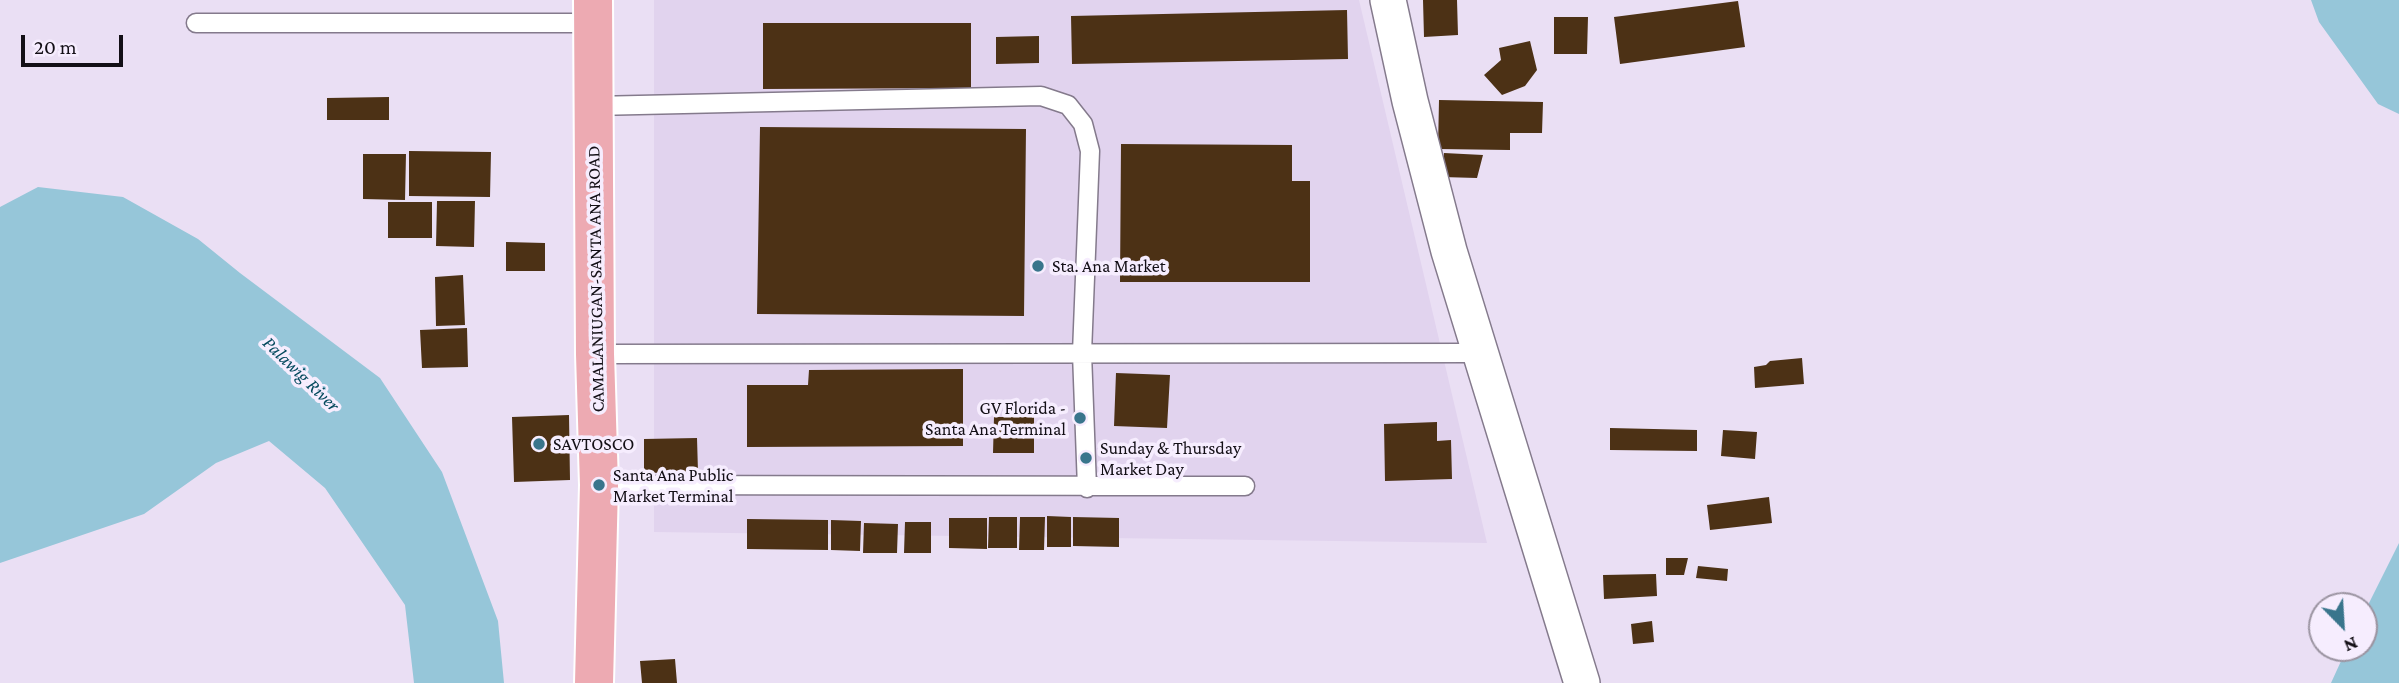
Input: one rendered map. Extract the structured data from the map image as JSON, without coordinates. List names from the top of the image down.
{
  "streets": {
    "main road": ["CAMALANIUGAN-SANTA ANA ROAD"]
  },
  "water": ["Palawig River"],
  "places": [
    "Sta. Ana Market",
    "GV Florida - Santa Ana Terminal",
    "SAVTOSCO",
    "Sunday & Thursday Market Day",
    "Santa Ana Public Market Terminal"
  ],
  "scale_bar": "20 m",
  "north": "bottom right"
}
